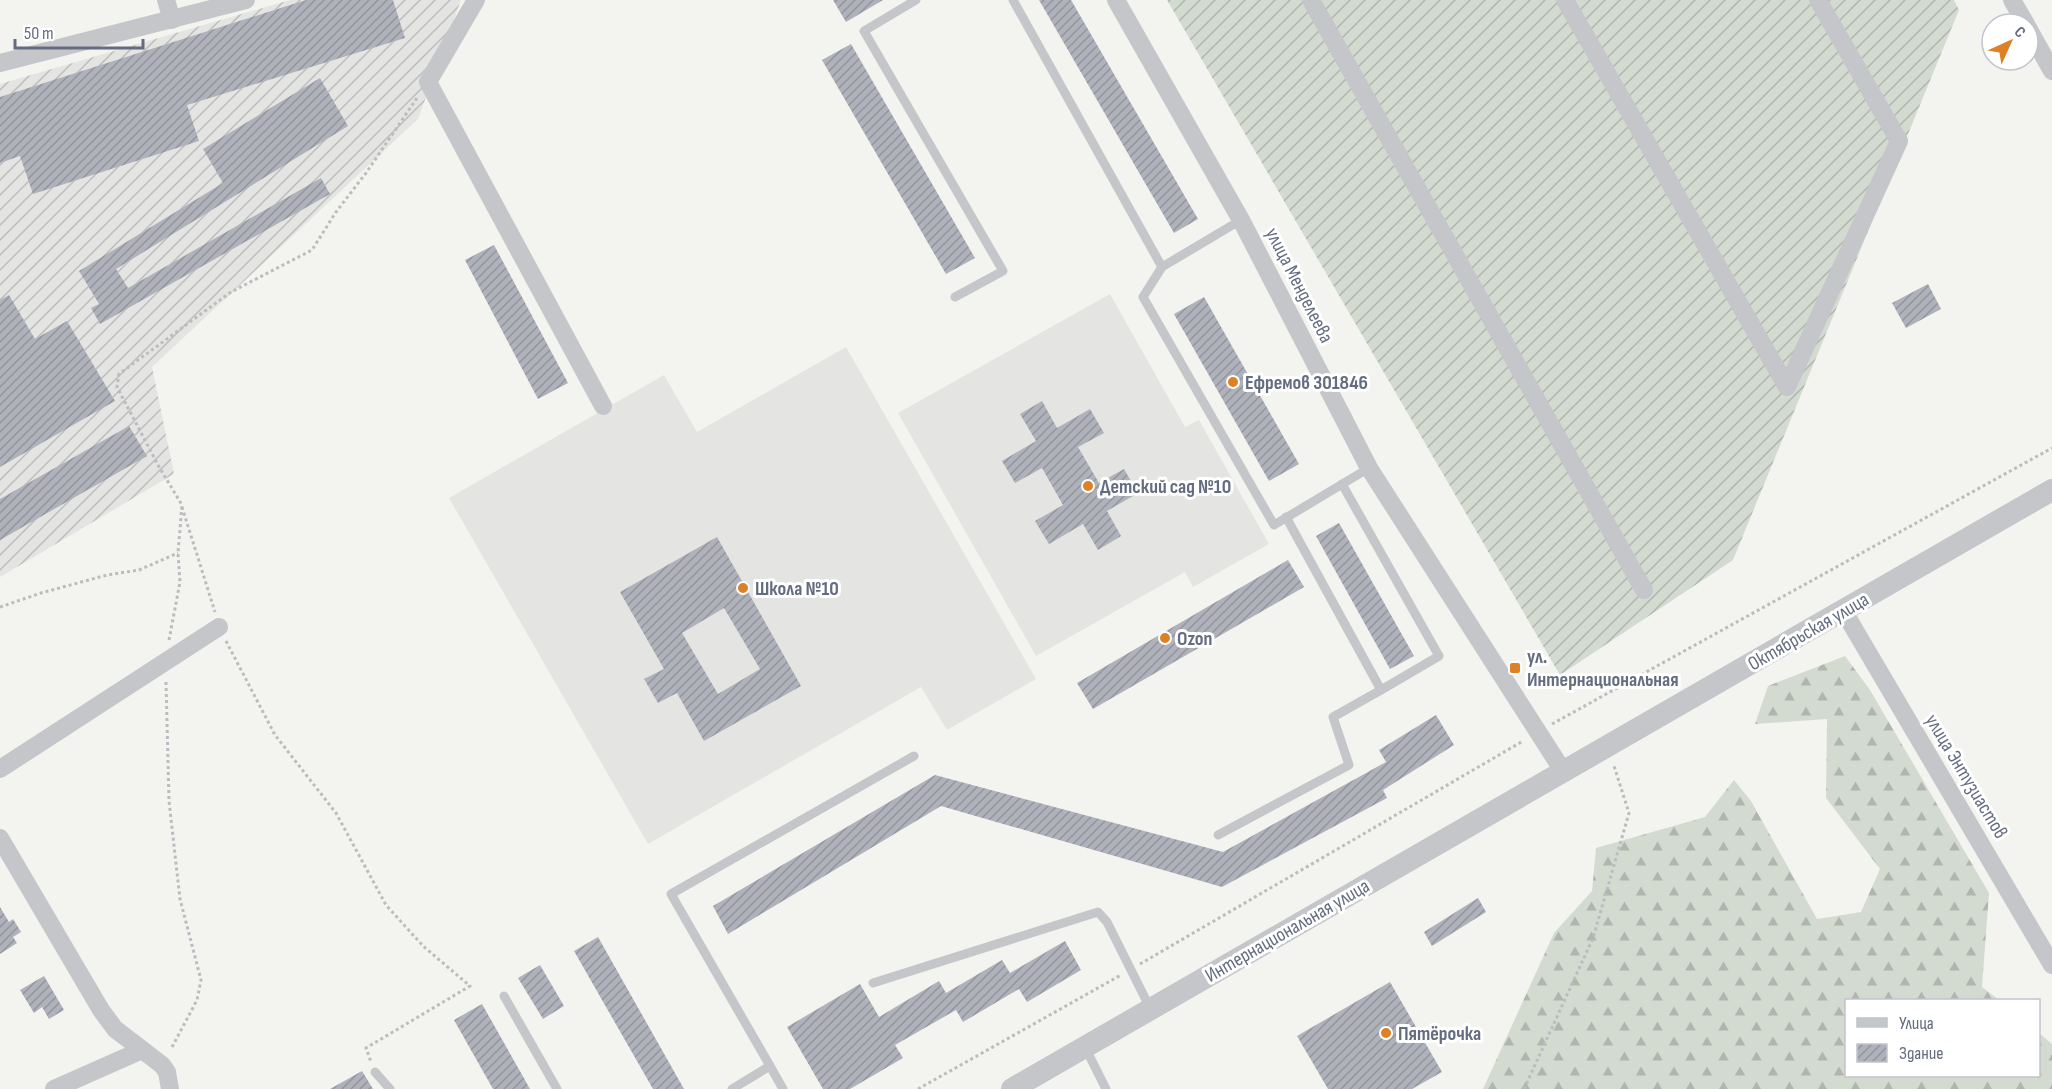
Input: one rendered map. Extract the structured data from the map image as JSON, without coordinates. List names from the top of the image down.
{
  "streets": {
    "street": [
      "улица Менделеева",
      "Октябрьская улица",
      "улица Энтузиастов",
      "Интернациональная улица"
    ]
  },
  "crossings": [
    ["улица Менделеева", "Октябрьская улица"],
    ["улица Менделеева", "Интернациональная улица"],
    ["Октябрьская улица", "улица Энтузиастов"],
    ["Октябрьская улица", "Интернациональная улица"]
  ],
  "places": {
    "other": [
      "Ефремов 301846",
      "Детский сад №10",
      "Школа №10",
      "Ozon",
      "Пятёрочка"
    ],
    "transit": ["ул. Интернациональная"]
  },
  "legend": ["Улица", "Здание"],
  "scale_bar": "50 m",
  "north": "top right"
}
